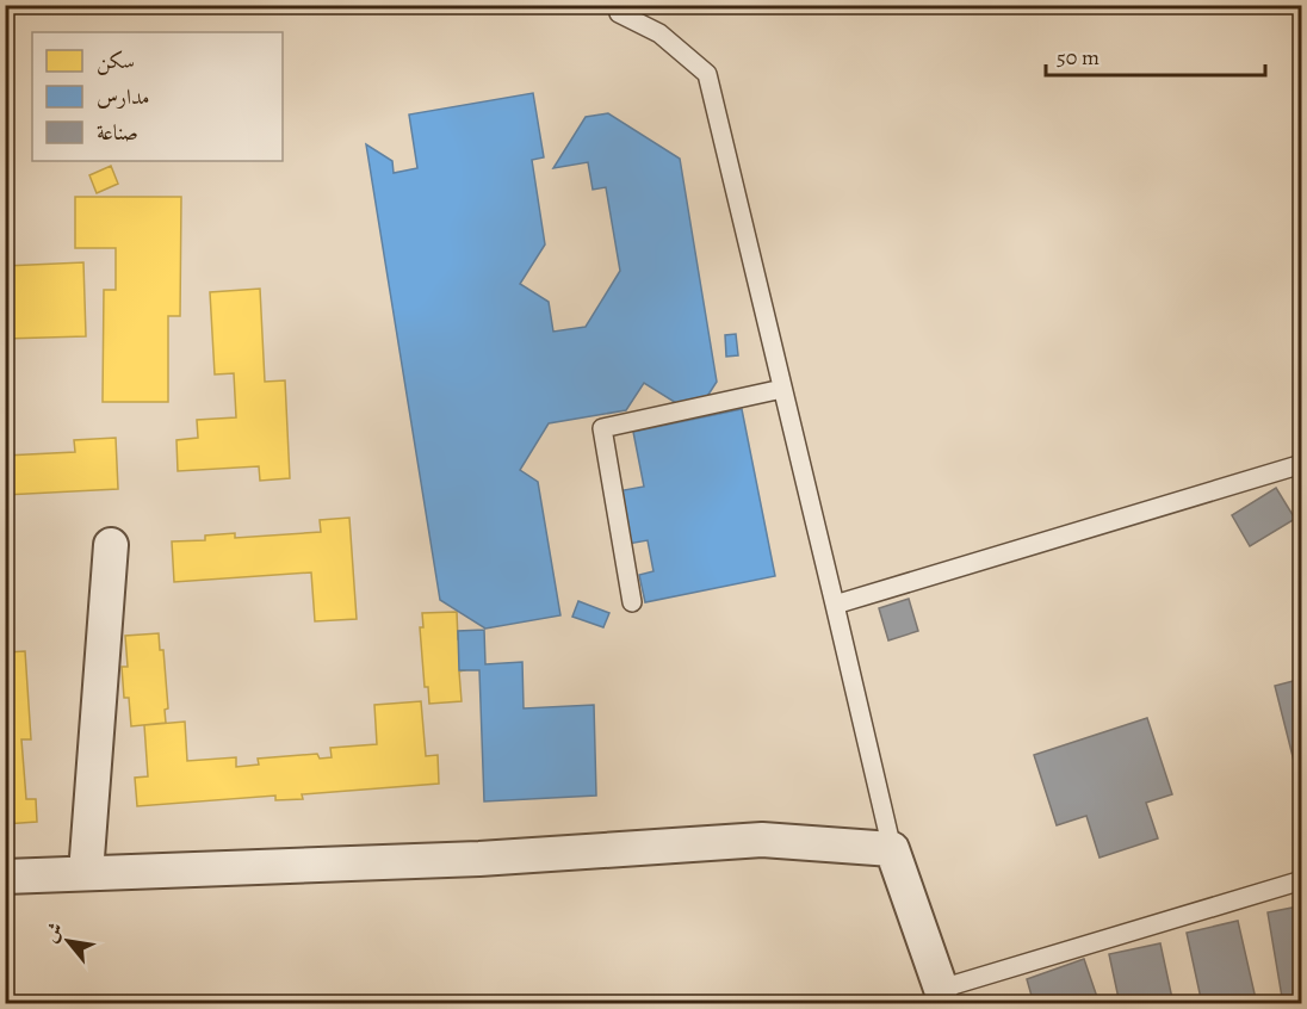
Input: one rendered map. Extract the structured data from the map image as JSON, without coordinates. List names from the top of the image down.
{
  "legend": ["سكن", "مدارس", "صناعة"],
  "scale_bar": "50 m",
  "north": "top left"
}
